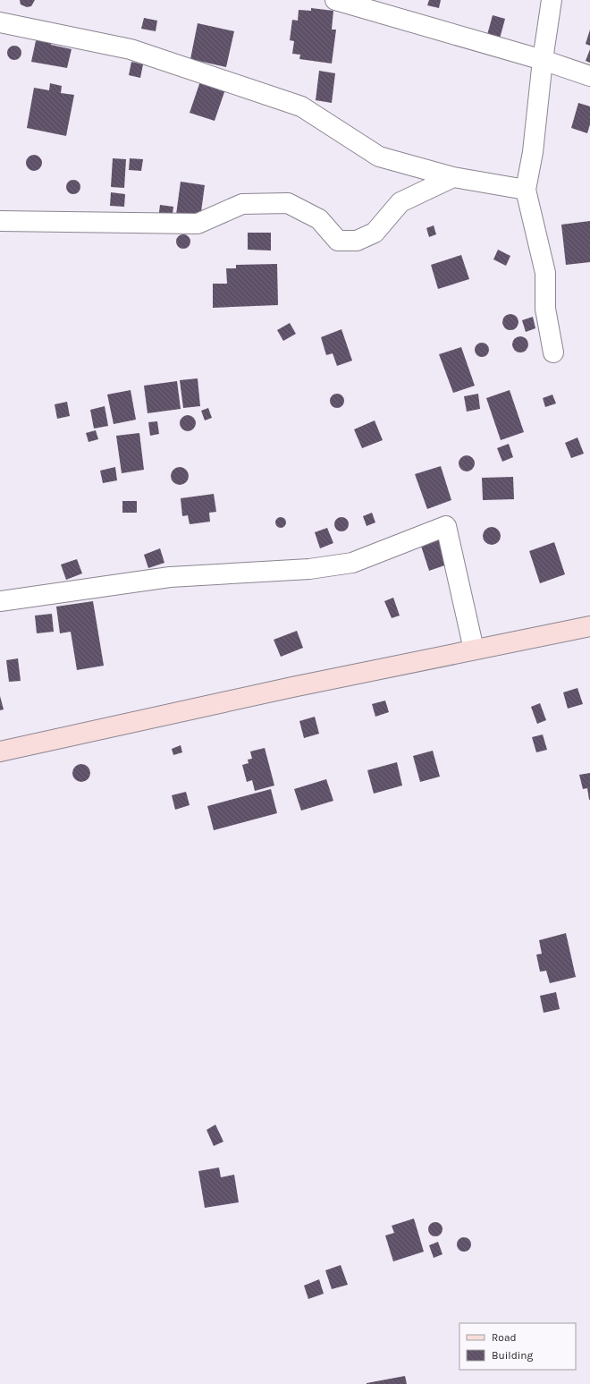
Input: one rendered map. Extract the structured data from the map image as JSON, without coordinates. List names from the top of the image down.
{
  "legend": ["Road", "Building"]
}
